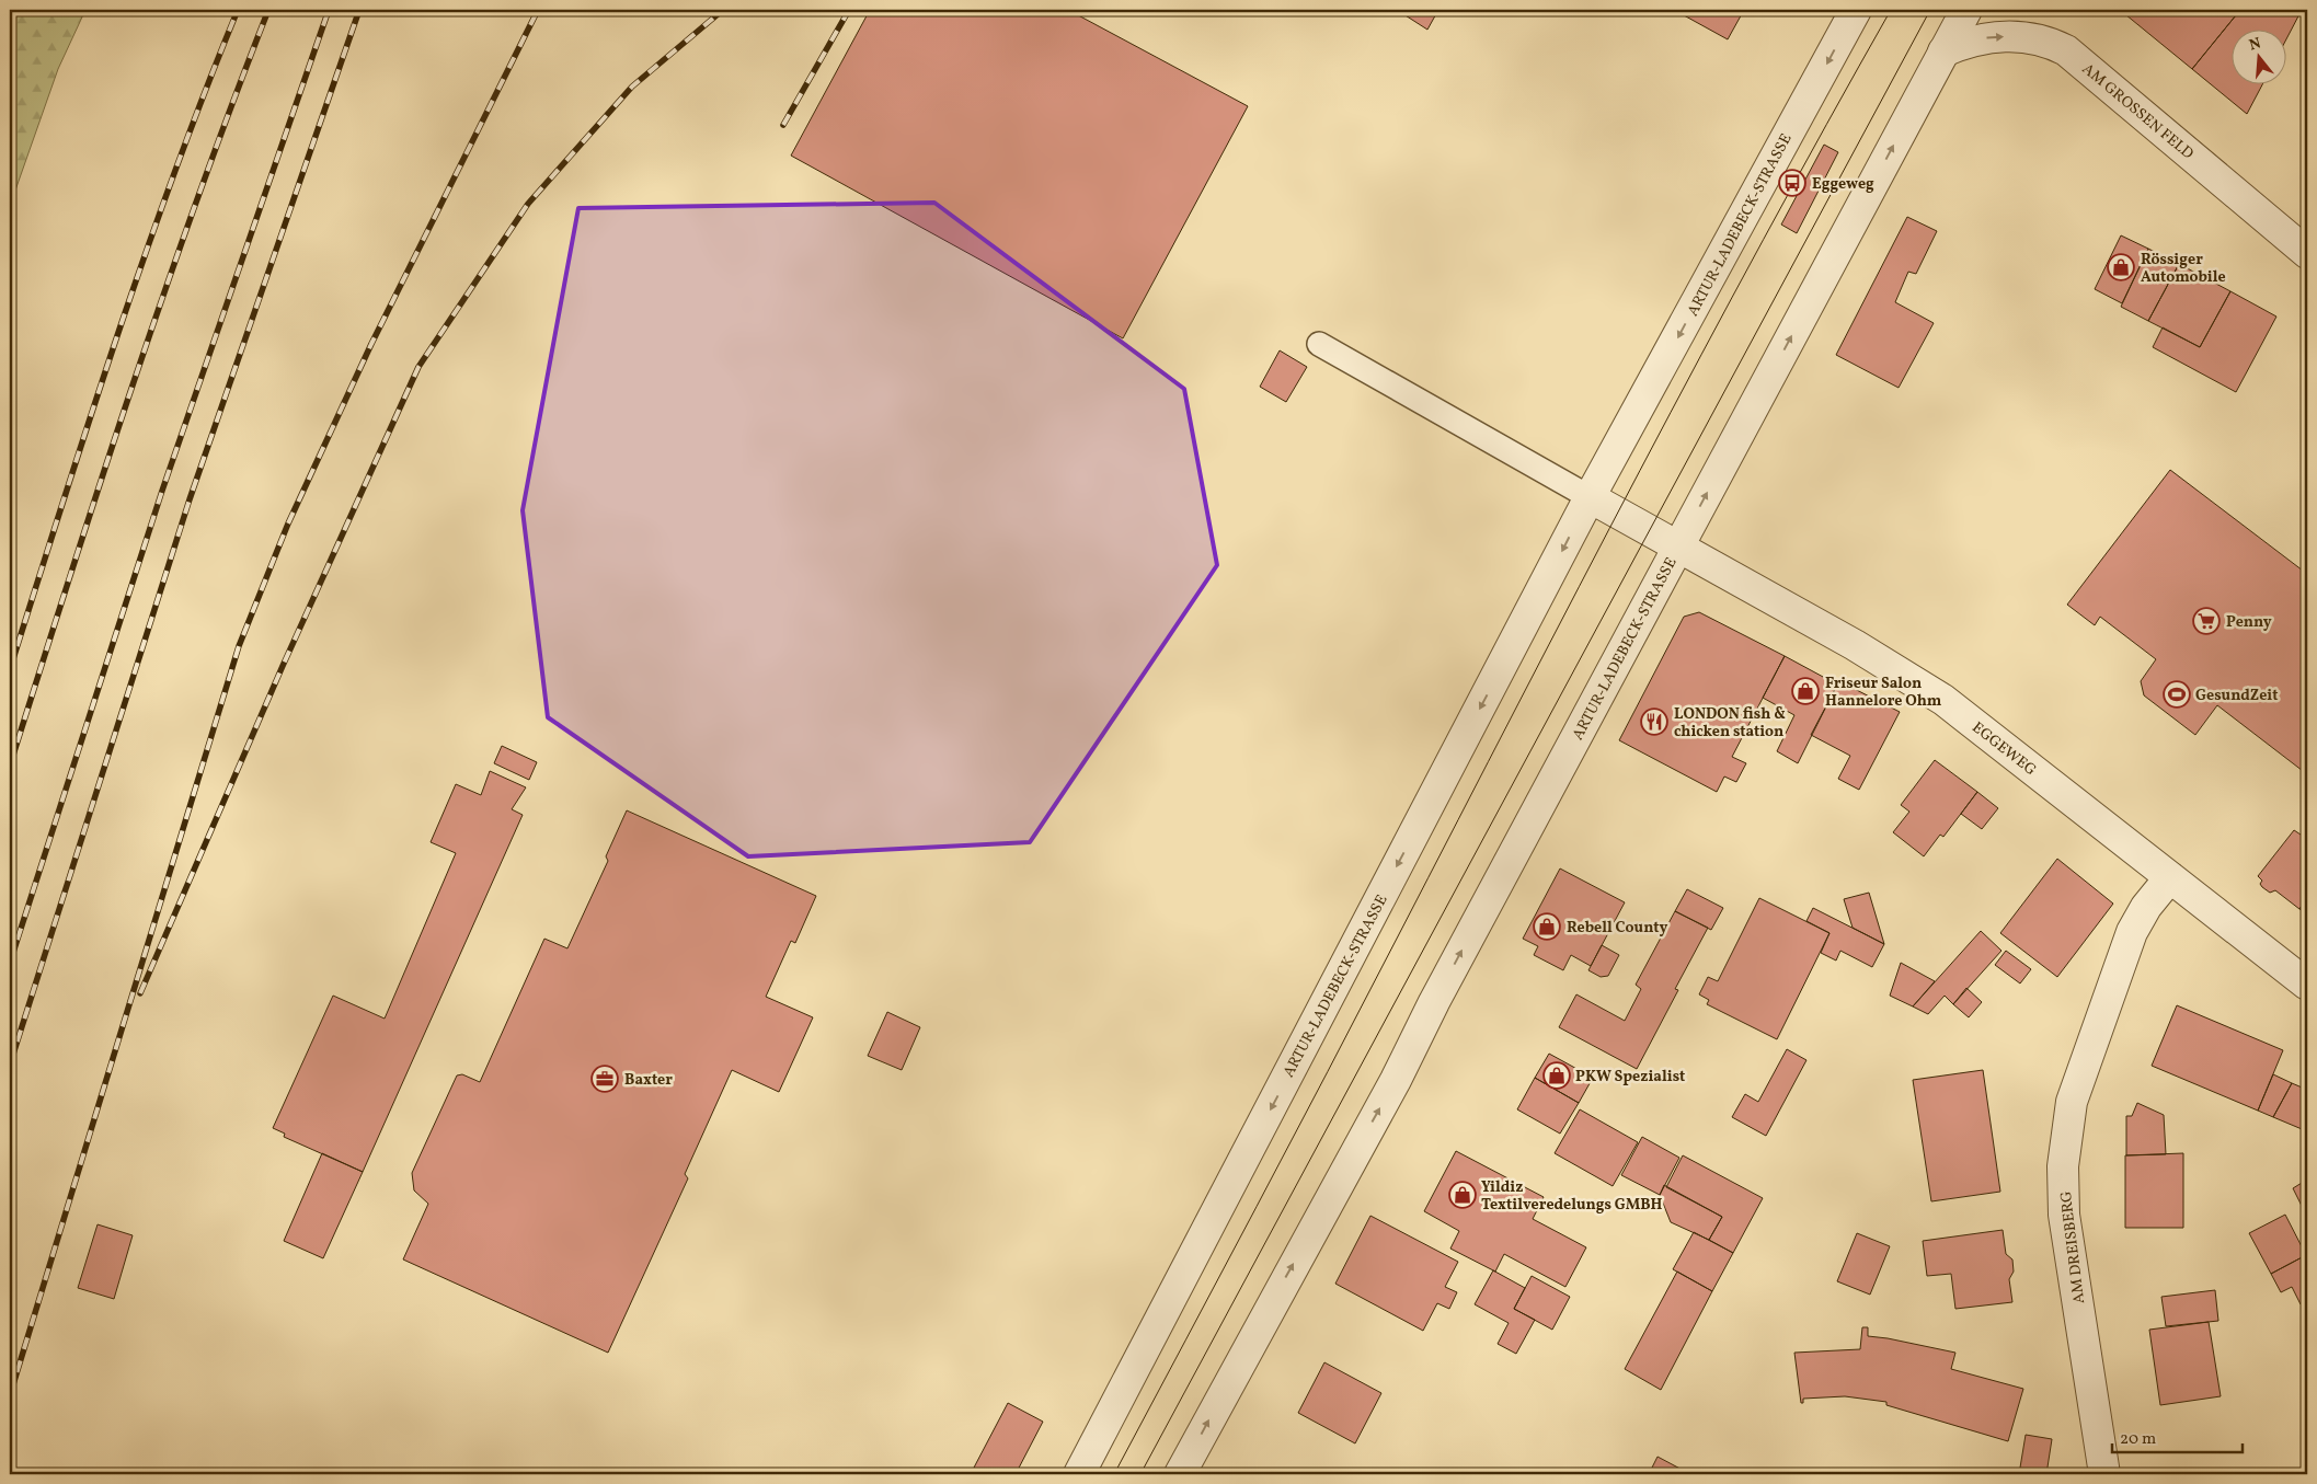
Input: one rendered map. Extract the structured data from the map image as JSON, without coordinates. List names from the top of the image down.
{
  "streets": {
    "street": [
      "AM GROSSEN FELD",
      "ARTUR-LADEBECK-STRASSE",
      "EGGEWEG",
      "AM DREISBERG"
    ]
  },
  "crossings": [
    ["AM GROSSEN FELD", "ARTUR-LADEBECK-STRASSE"],
    ["ARTUR-LADEBECK-STRASSE", "EGGEWEG"],
    ["EGGEWEG", "AM DREISBERG"]
  ],
  "one_way": ["AM GROSSEN FELD"],
  "places": {
    "bus stop": ["Eggeweg"],
    "shop": [
      "Rössiger Automobile",
      "Friseur Salon Hannelore Ohm",
      "Rebell County",
      "PKW Spezialist",
      "Yildiz Textilveredelungs GMBH"
    ],
    "supermarket": ["Penny"],
    "sports": ["GesundZeit"],
    "restaurant": ["LONDON fish & chicken station"],
    "office": ["Baxter"]
  },
  "scale_bar": "20 m",
  "north": "top"
}
